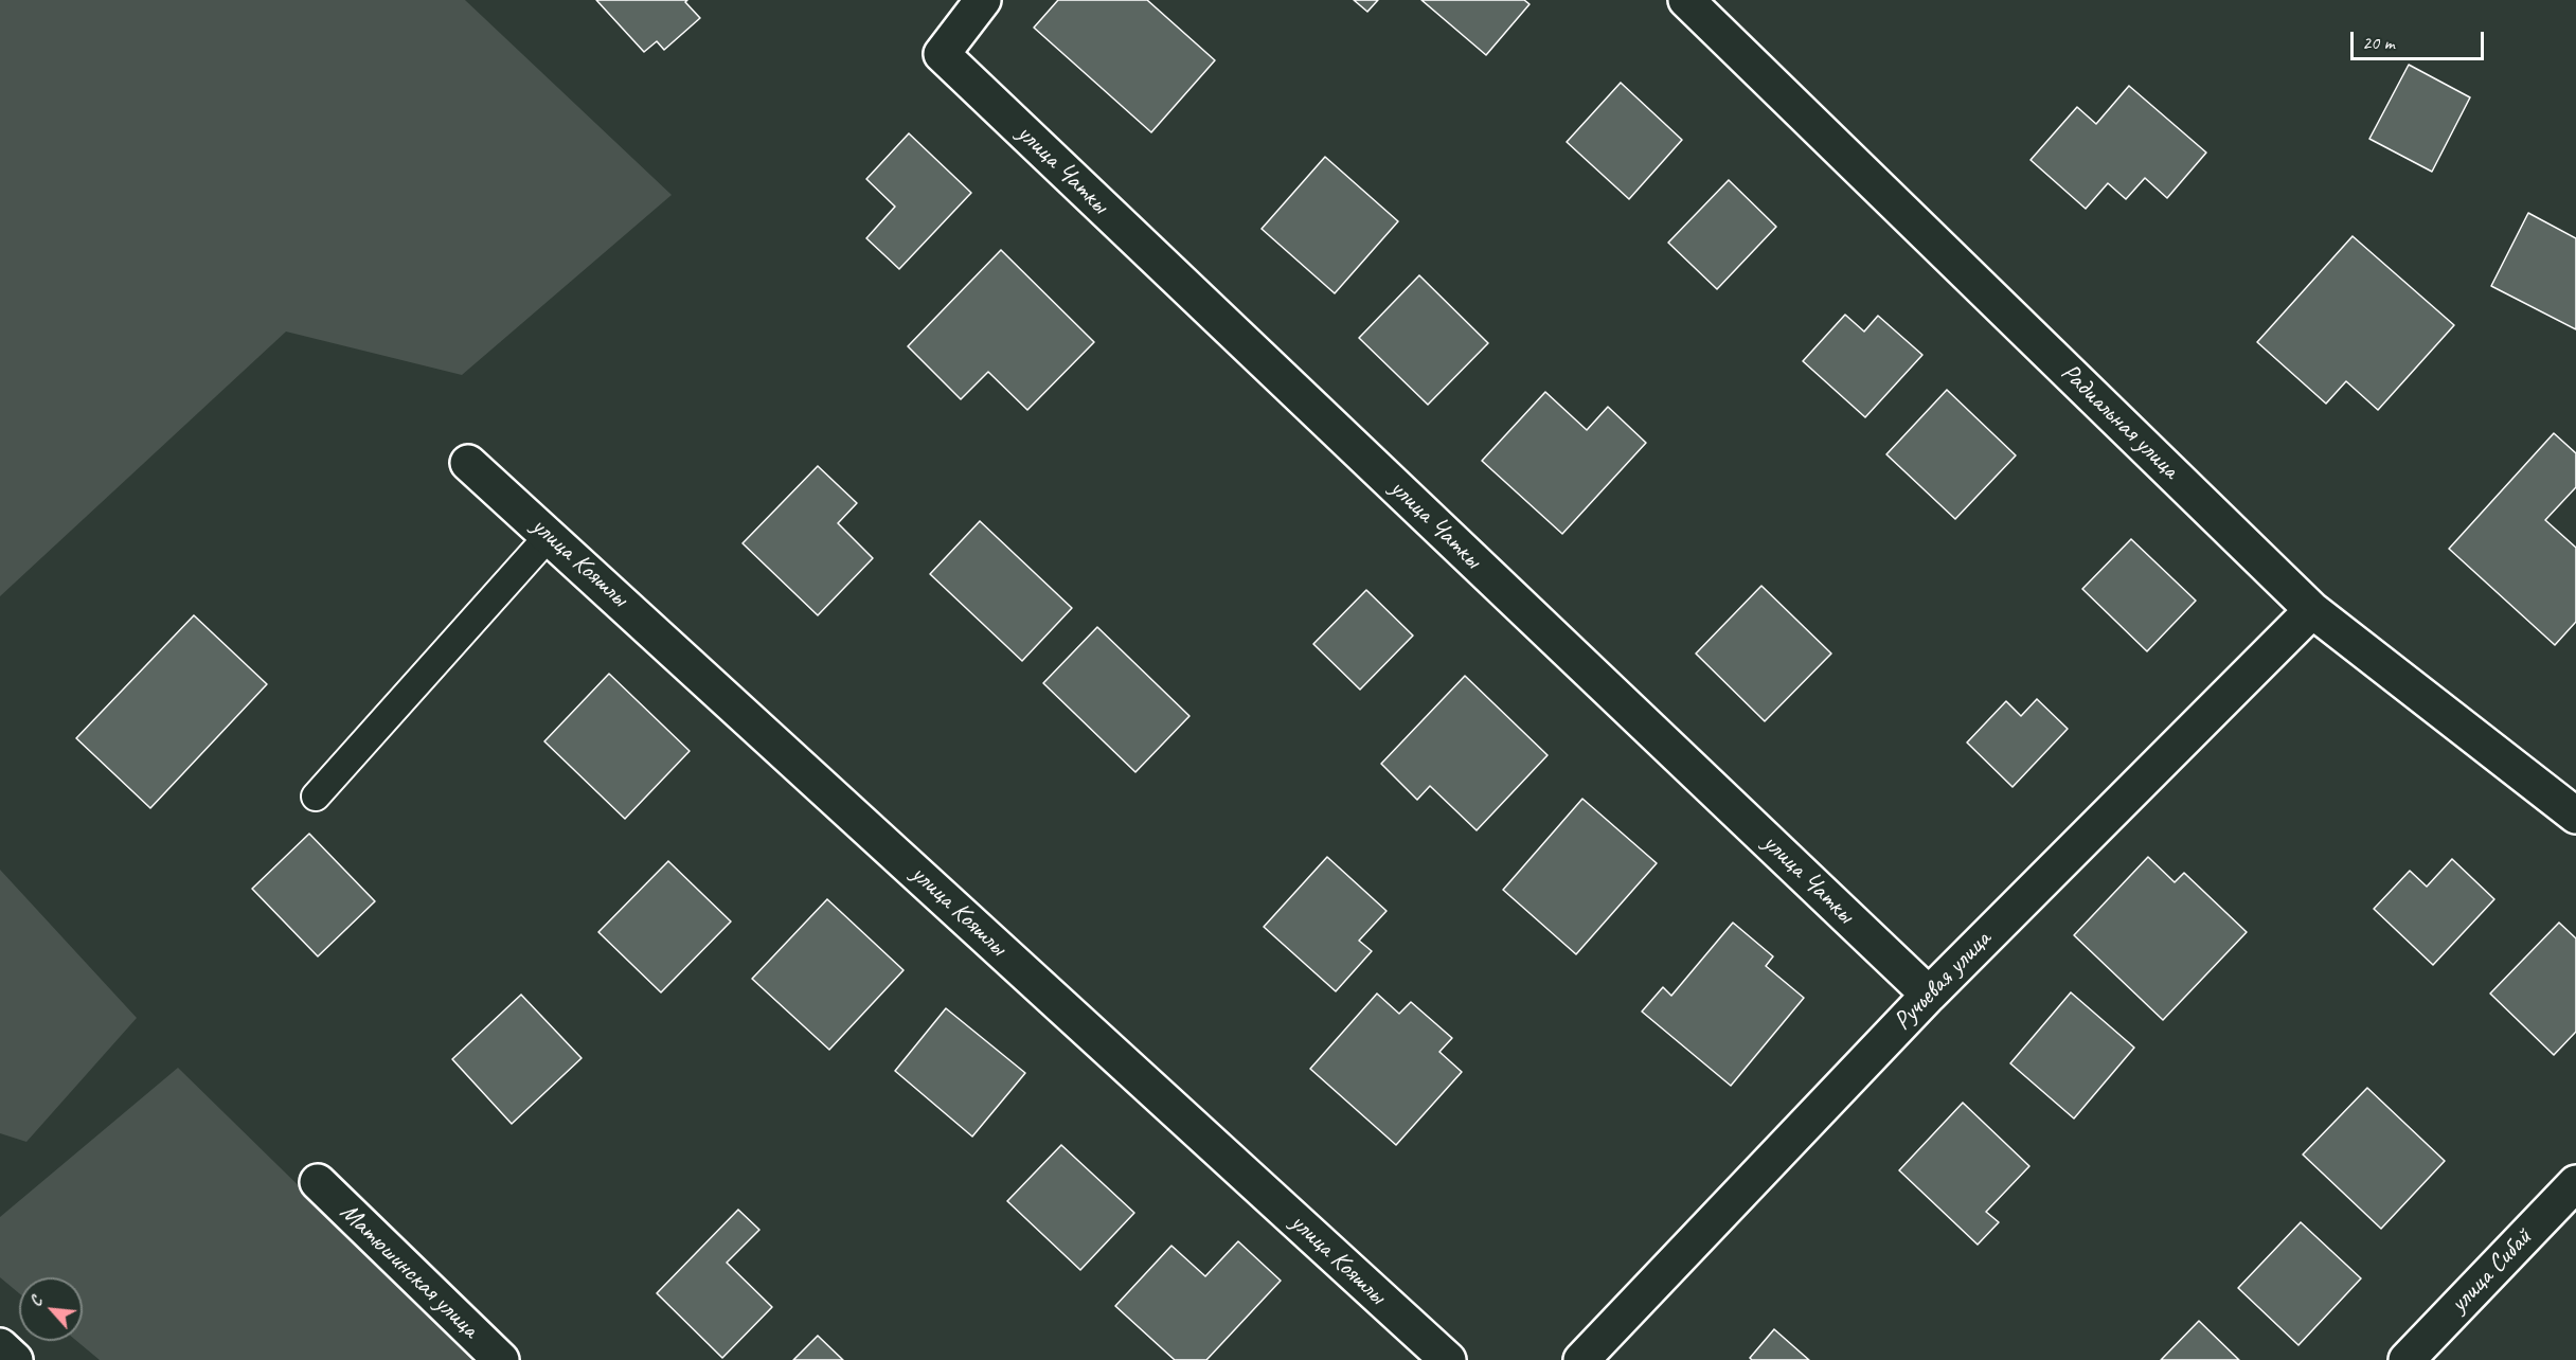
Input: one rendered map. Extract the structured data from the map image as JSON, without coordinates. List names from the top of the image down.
{
  "streets": {
    "street": [
      "улица Чаткы",
      "Радиальная улица",
      "улица Кояшлы",
      "Ручьевая улица",
      "Матюшинская улица",
      "улица Сибай"
    ]
  },
  "crossings": [
    ["улица Чаткы", "Ручьевая улица"],
    ["Радиальная улица", "Ручьевая улица"]
  ],
  "scale_bar": "20 m",
  "north": "top left"
}
